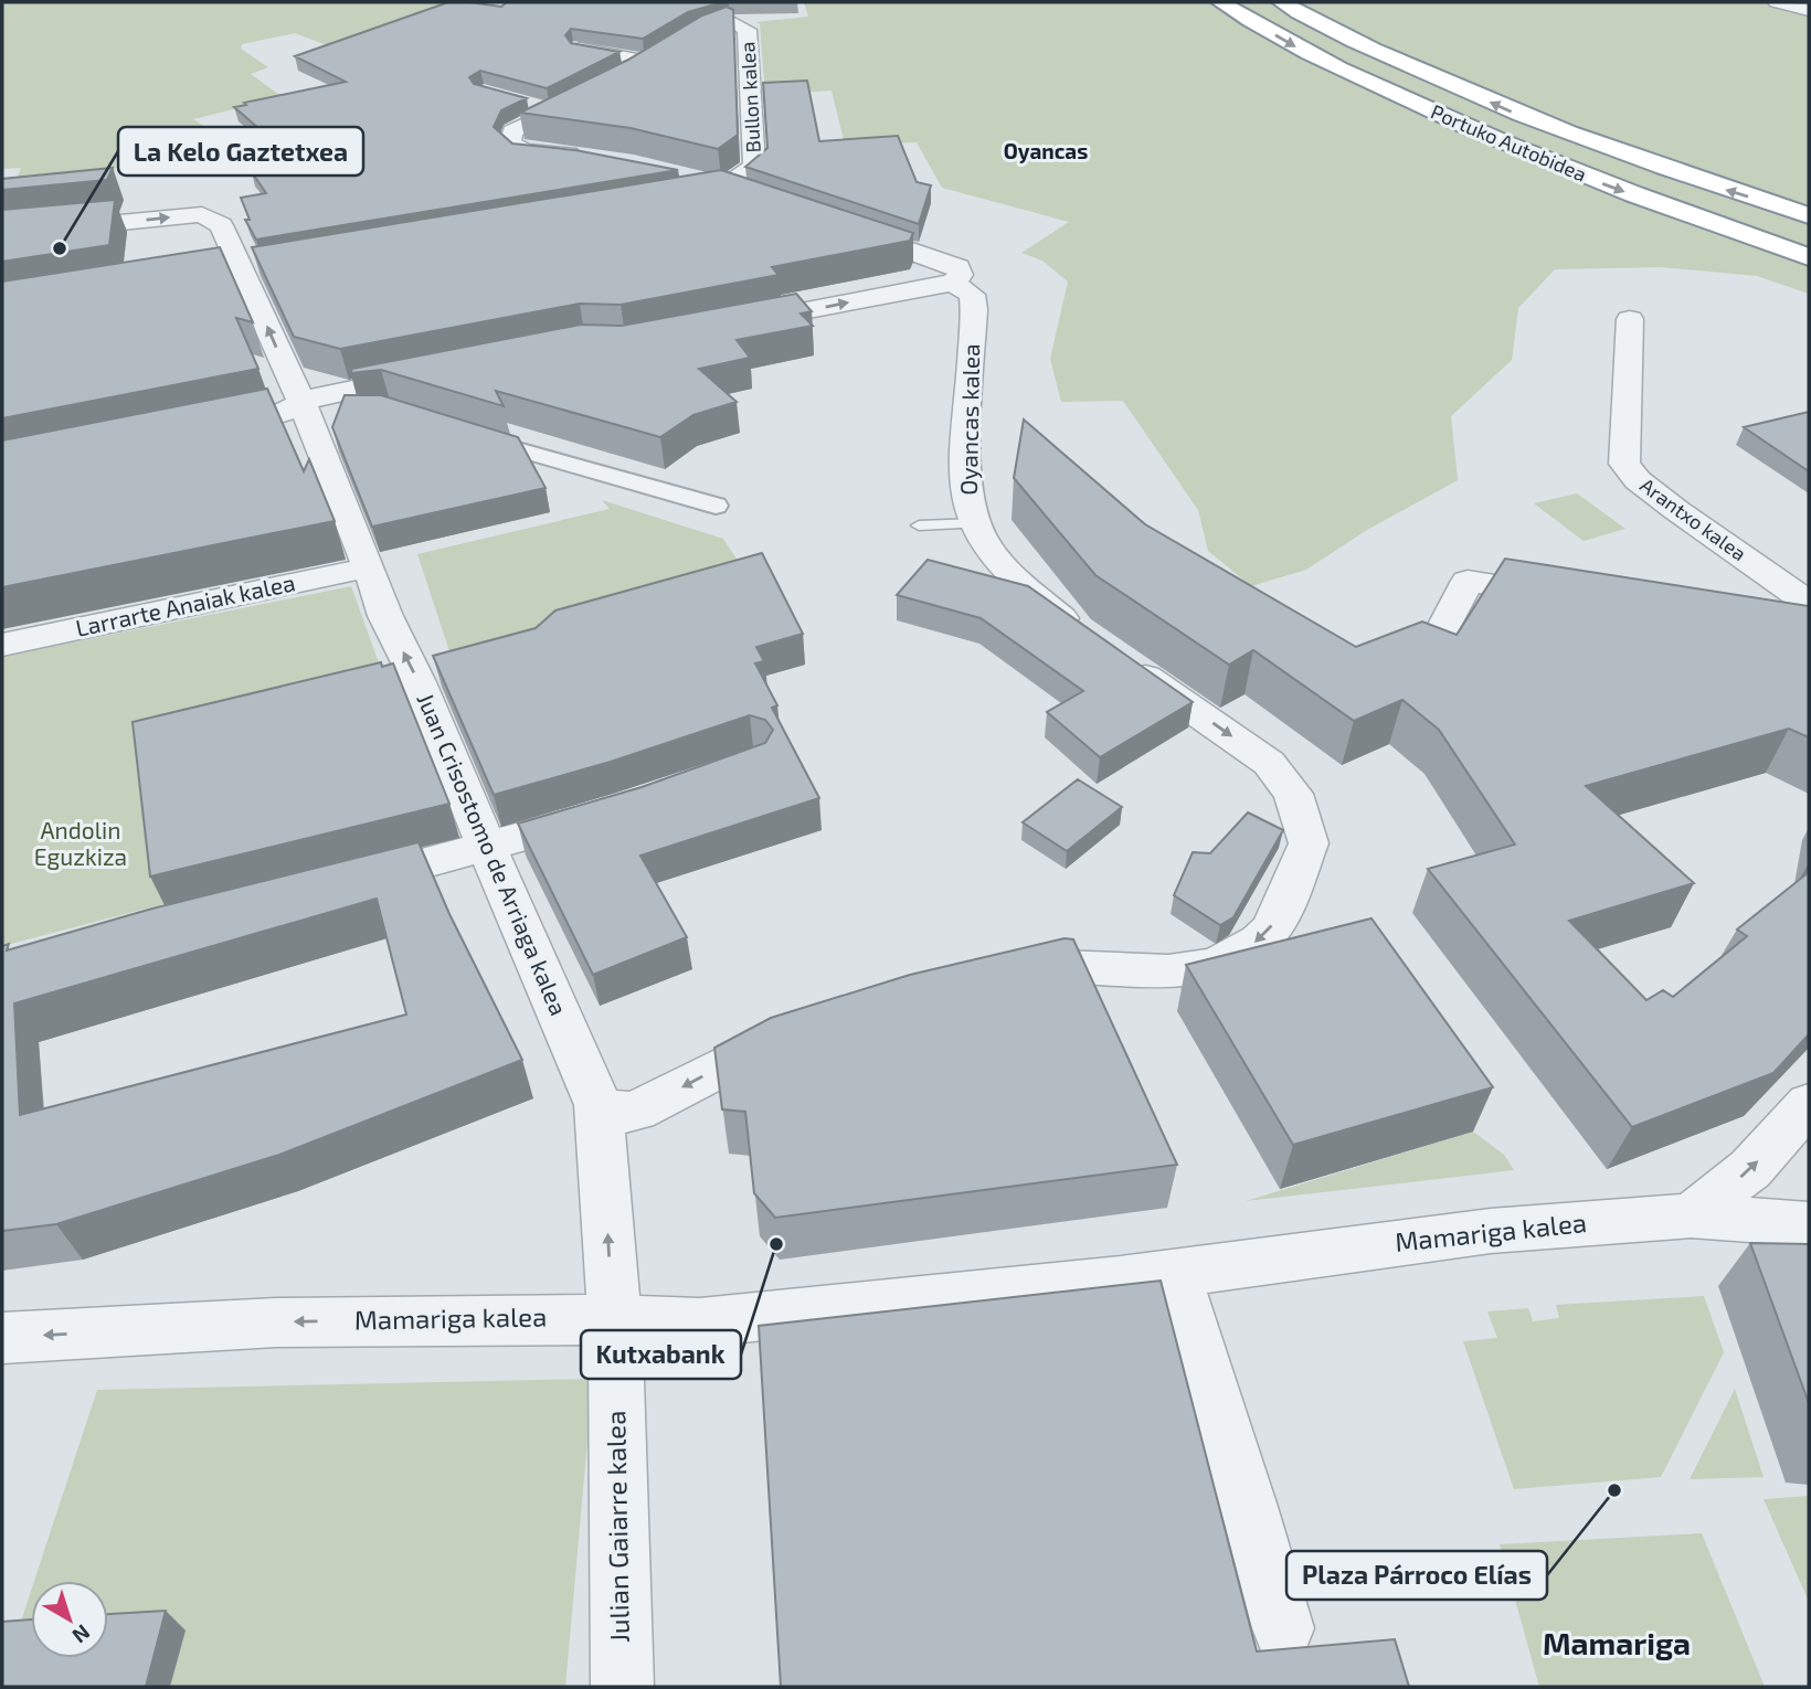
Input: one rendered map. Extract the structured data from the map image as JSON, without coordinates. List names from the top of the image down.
{
  "streets": {
    "highway": ["Portuko Autobidea"],
    "street": [
      "Bullon kalea",
      "Oyancas kalea",
      "Arantxo kalea",
      "Larrarte Anaiak kalea",
      "Juan Crisostomo de Arriaga kalea",
      "Mamariga kalea",
      "Julian Gaiarre kalea"
    ]
  },
  "crossings": [
    ["Larrarte Anaiak kalea", "Juan Crisostomo de Arriaga kalea"],
    ["Juan Crisostomo de Arriaga kalea", "Mamariga kalea"],
    ["Juan Crisostomo de Arriaga kalea", "Julian Gaiarre kalea"],
    ["Mamariga kalea", "Julian Gaiarre kalea"]
  ],
  "one_way": ["Juan Crisostomo de Arriaga kalea"],
  "districts": ["Oyancas", "Mamariga"],
  "parks": ["Andolin Eguzkiza"],
  "places": ["La Kelo Gaztetxea", "Kutxabank", "Plaza Párroco Elías"],
  "north": "bottom right"
}
